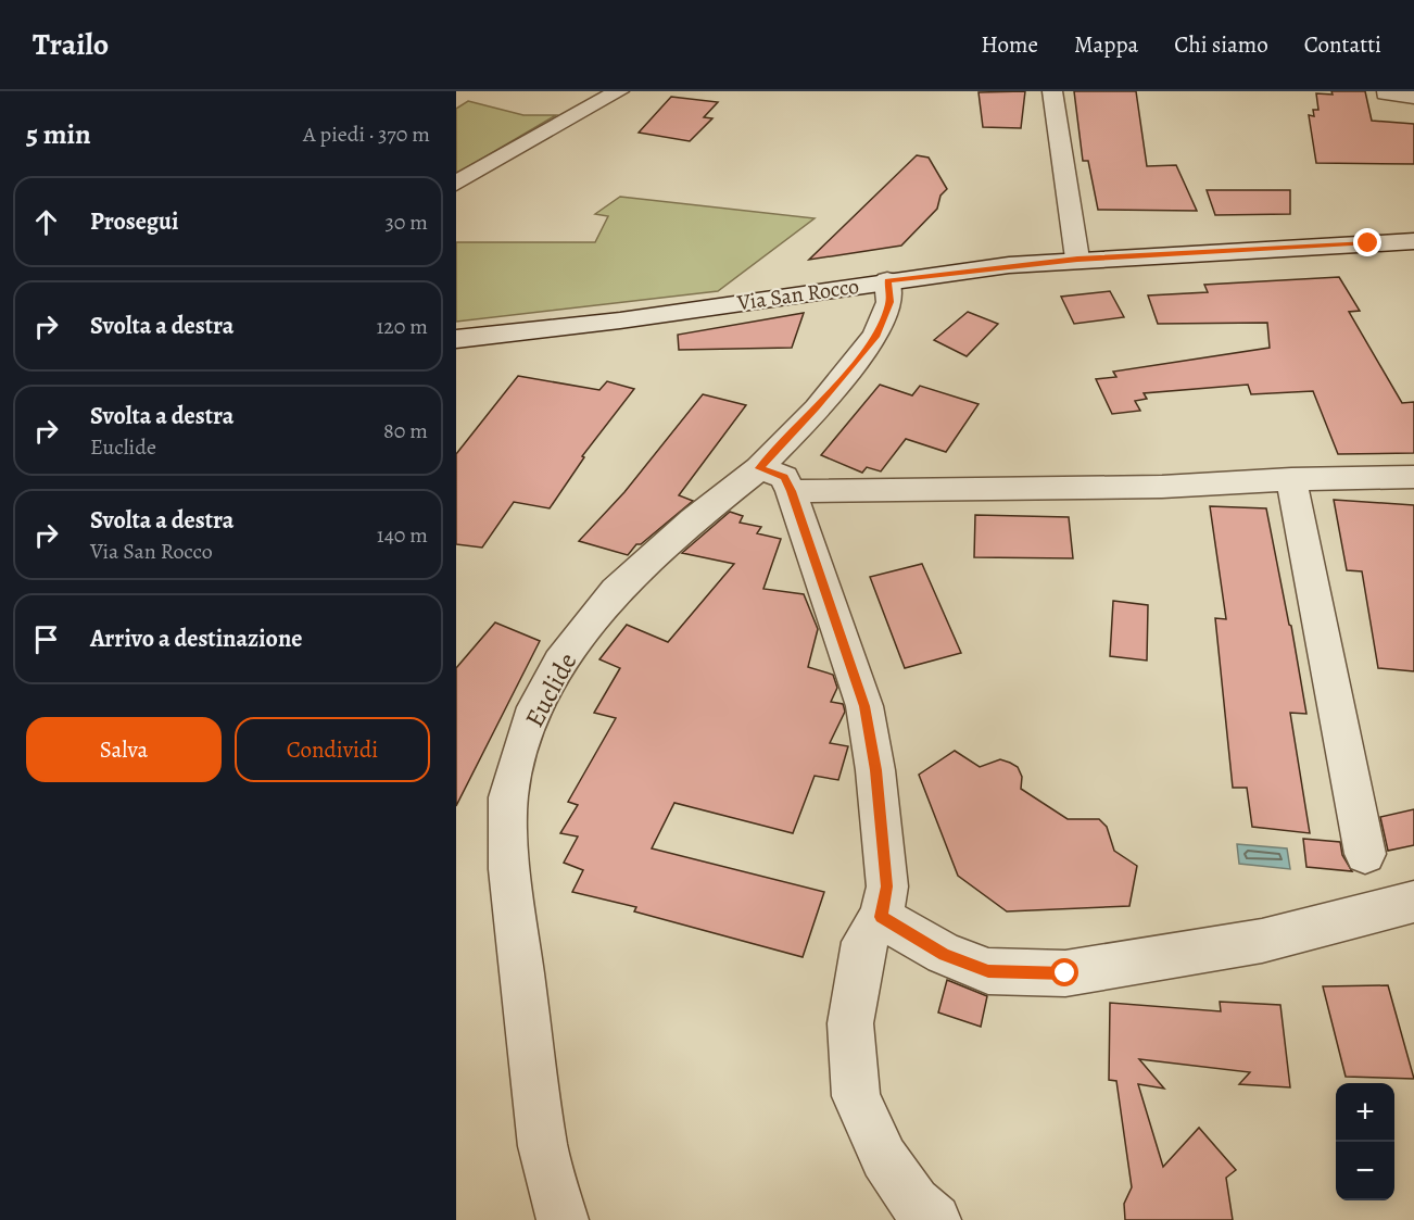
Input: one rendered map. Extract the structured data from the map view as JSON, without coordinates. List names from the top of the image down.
{
  "streets": {
    "street": ["Via San Rocco", "Euclide"]
  },
  "crossings": [
    ["Via San Rocco", "Euclide"]
  ],
  "page": {
    "header": "Trailo",
    "nav": [
      "Home",
      "Mappa",
      "Chi siamo",
      "Contatti"
    ],
    "heading": ["5 min", "A piedi · 370 m"],
    "list": [
      ["Prosegui", "30 m"],
      ["Svolta a destra", "120 m"],
      ["Svolta a destra", "Euclide", "80 m"],
      ["Svolta a destra", "Via San Rocco", "140 m"],
      "Arrivo a destinazione"
    ],
    "buttons": ["Salva", "Condividi"],
    "map_buttons": ["+", "−"]
  }
}
